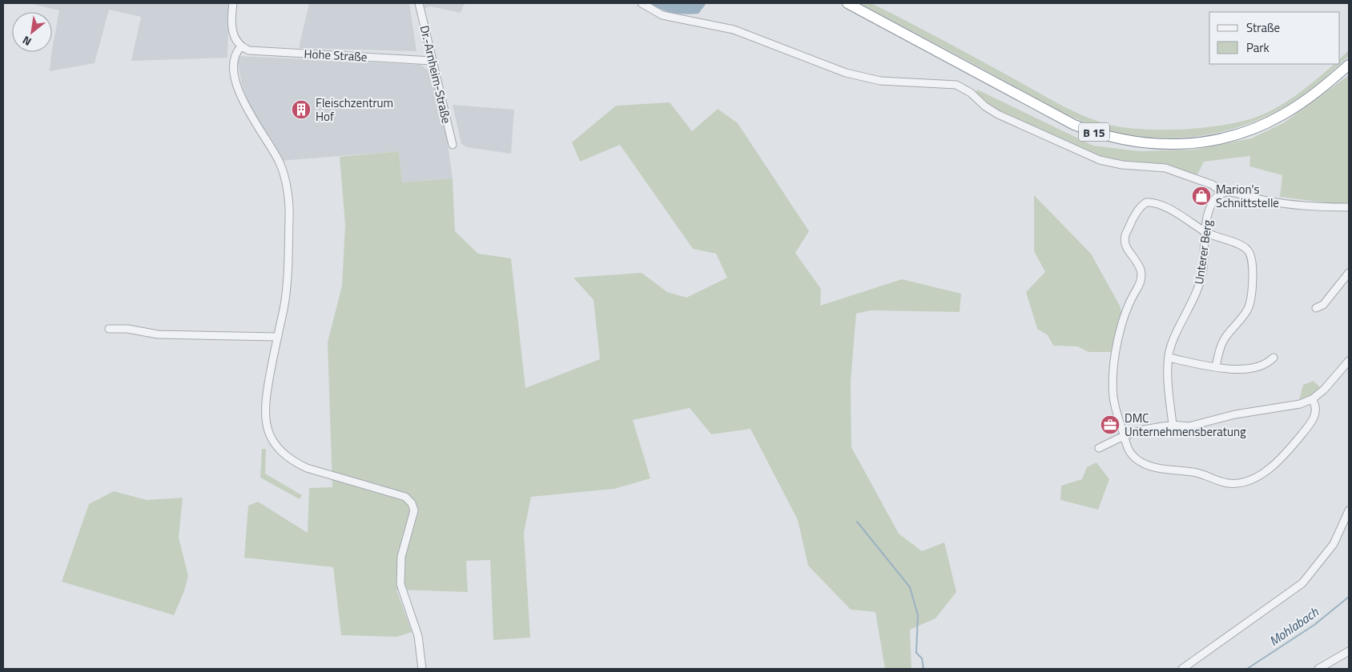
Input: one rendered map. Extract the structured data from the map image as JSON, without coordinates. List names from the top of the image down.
{
  "streets": {
    "highway": ["B 15"],
    "street": ["Hohe Straße", "Dr.-Arnheim-Straße", "Unterer Berg"]
  },
  "crossings": [
    ["Hohe Straße", "Dr.-Arnheim-Straße"]
  ],
  "water": ["Mohlabach"],
  "places": {
    "building": ["Fleischzentrum Hof"],
    "shop": ["Marion's Schnittstelle"],
    "office": ["DMC Unternehmensberatung"]
  },
  "legend": ["Straße", "Park"],
  "north": "bottom left"
}
